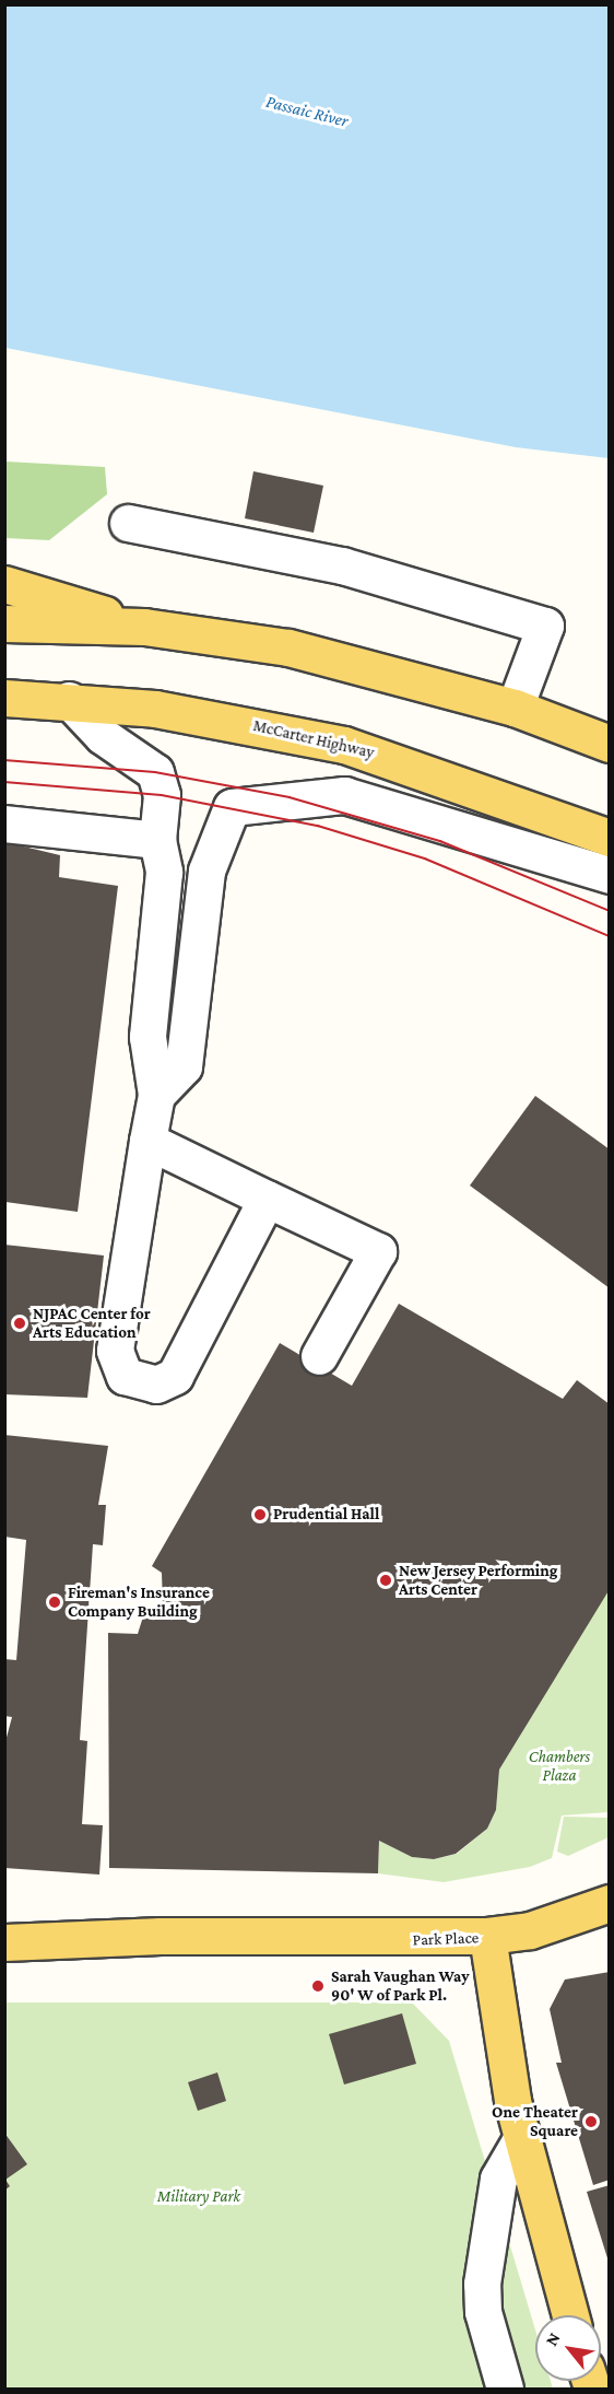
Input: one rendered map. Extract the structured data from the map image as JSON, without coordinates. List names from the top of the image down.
{
  "streets": {
    "main road": ["McCarter Highway", "Park Place"]
  },
  "water": ["Passaic River"],
  "parks": ["Chambers Plaza", "Military Park"],
  "places": [
    "NJPAC Center for Arts Education",
    "Prudential Hall",
    "New Jersey Performing Arts Center",
    "Fireman's Insurance Company Building",
    "Sarah Vaughan Way 90' W of Park Pl.",
    "One Theater Square"
  ],
  "north": "top left"
}
